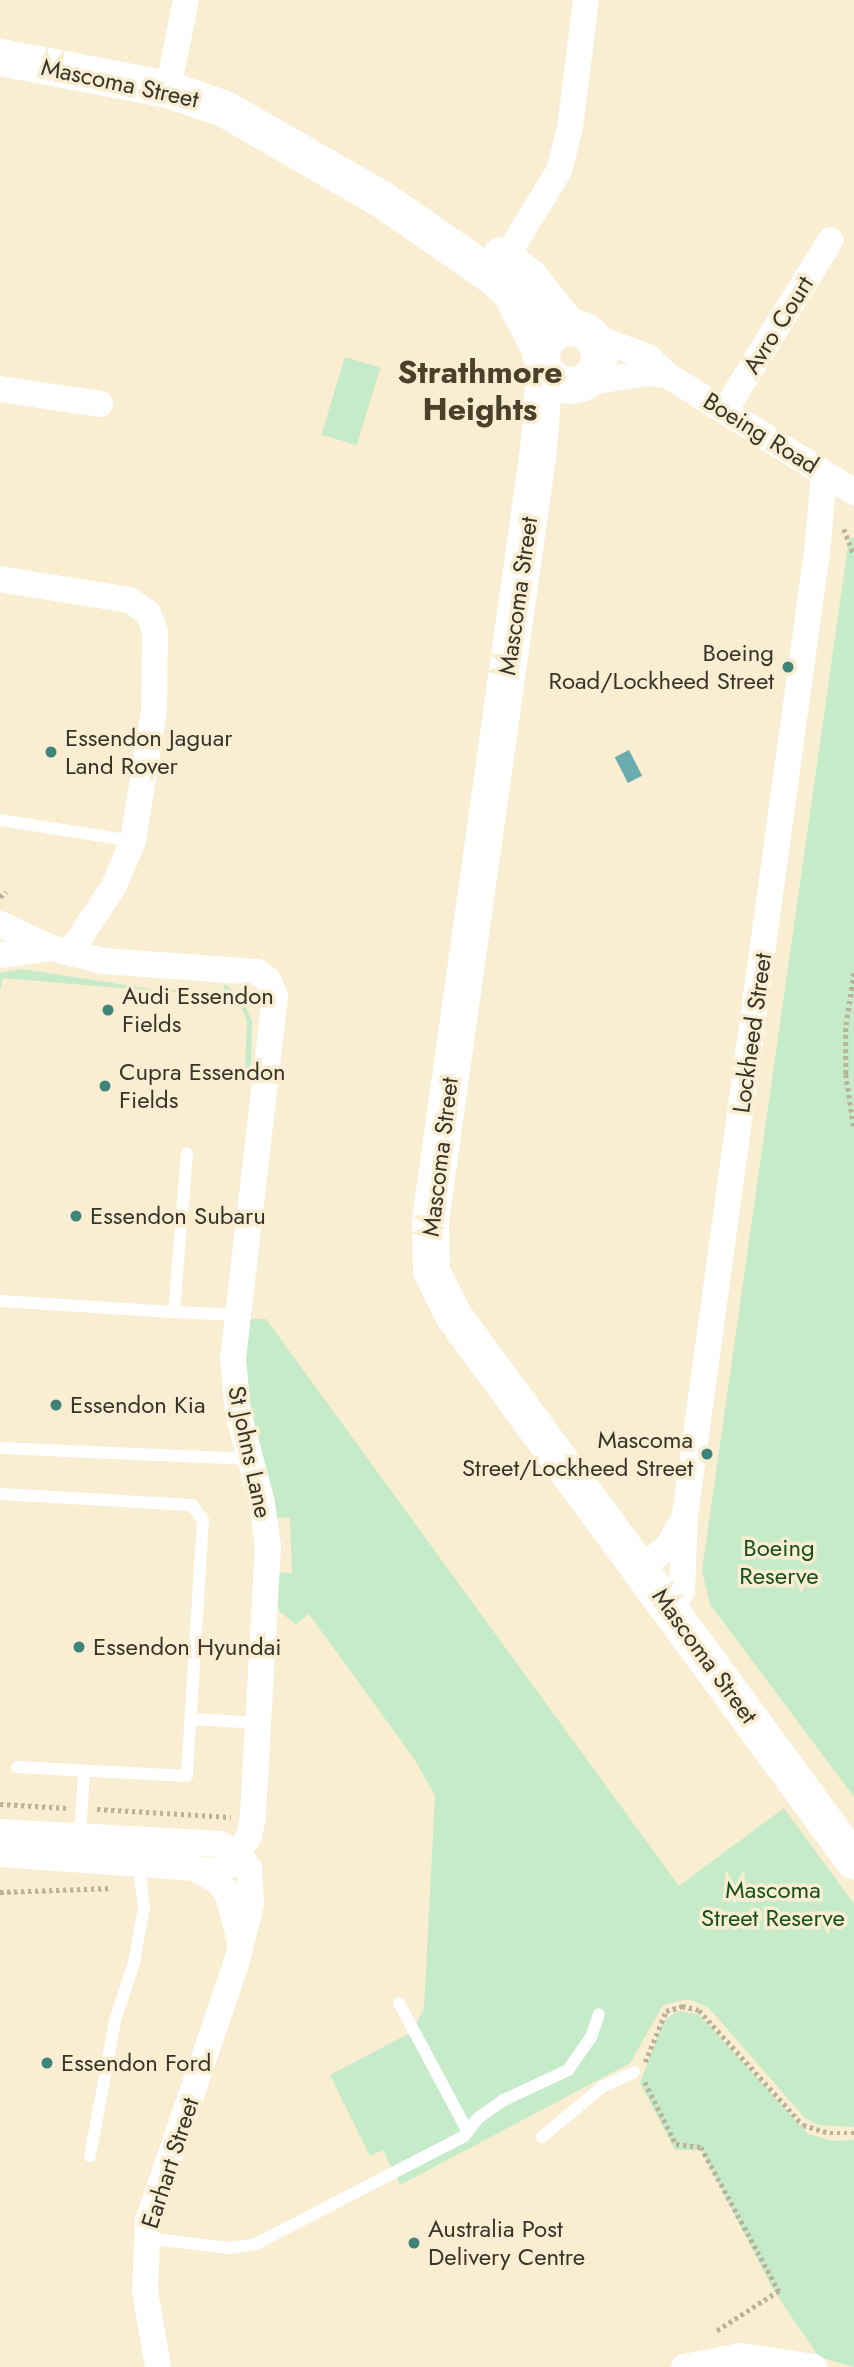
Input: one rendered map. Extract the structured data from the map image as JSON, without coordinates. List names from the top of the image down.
{
  "streets": {
    "main road": ["Mascoma Street"],
    "street": [
      "Avro Court",
      "Boeing Road",
      "Lockheed Street",
      "St Johns Lane",
      "Earhart Street"
    ]
  },
  "crossings": [
    ["Mascoma Street", "Boeing Road"],
    ["Mascoma Street", "Lockheed Street"],
    ["Avro Court", "Boeing Road"],
    ["Boeing Road", "Lockheed Street"],
    ["St Johns Lane", "Earhart Street"]
  ],
  "districts": ["Strathmore Heights"],
  "parks": ["Boeing Reserve", "Mascoma Street Reserve"],
  "places": [
    "Boeing Road/Lockheed Street",
    "Essendon Jaguar Land Rover",
    "Audi Essendon Fields",
    "Cupra Essendon Fields",
    "Essendon Subaru",
    "Essendon Kia",
    "Mascoma Street/Lockheed Street",
    "Essendon Hyundai",
    "Essendon Ford",
    "Australia Post Delivery Centre"
  ]
}
